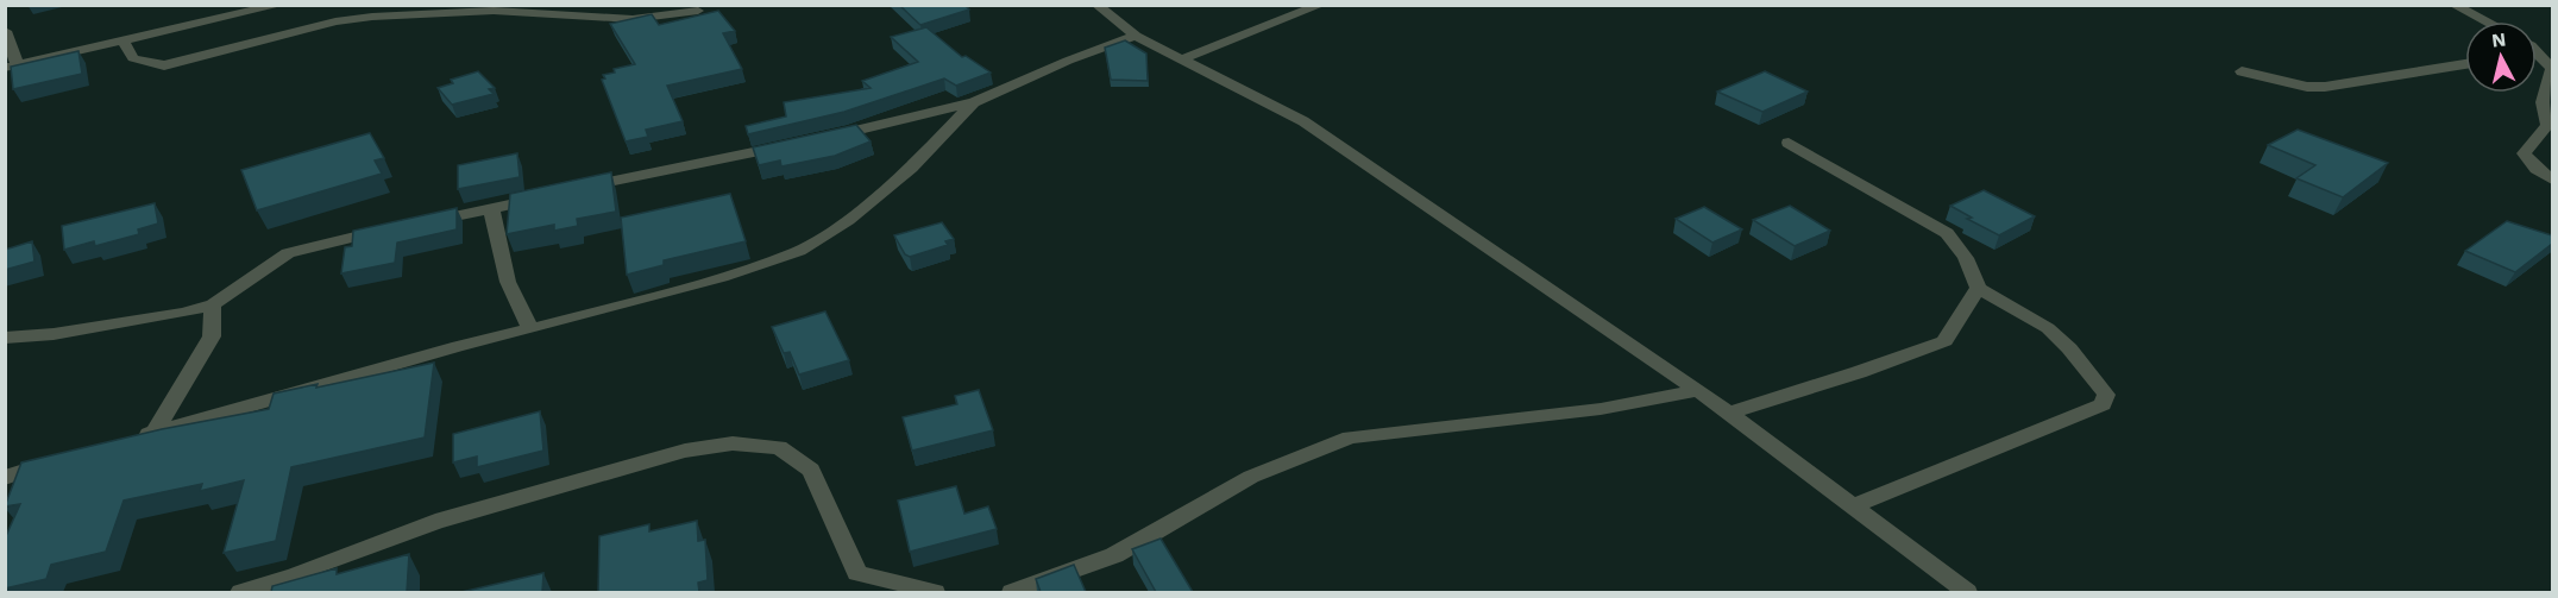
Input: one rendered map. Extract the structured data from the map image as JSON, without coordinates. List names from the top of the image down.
{
  "north": "top"
}
